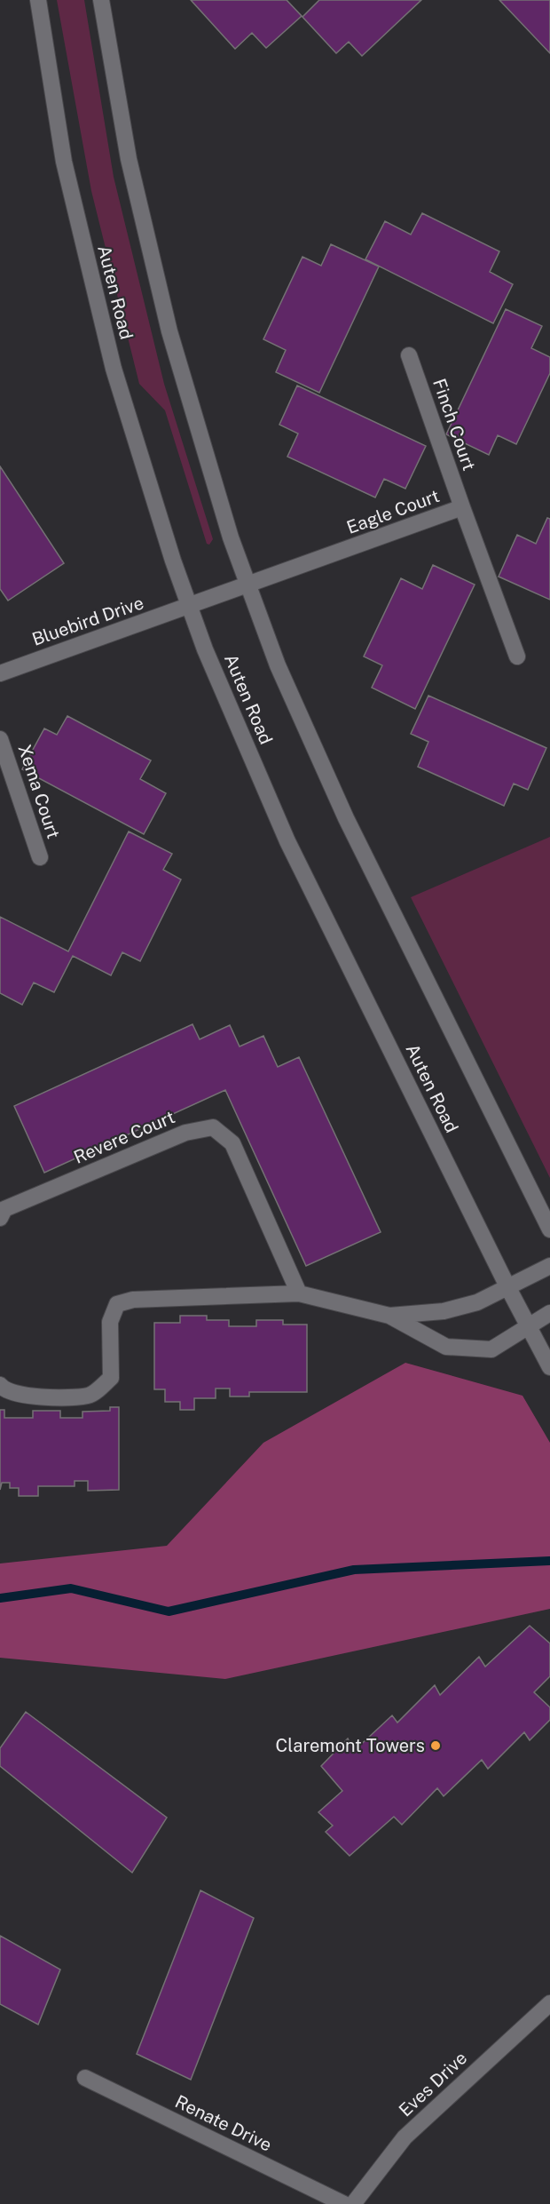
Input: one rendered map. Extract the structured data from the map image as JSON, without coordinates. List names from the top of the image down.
{
  "streets": {
    "street": [
      "Auten Road",
      "Finch Court",
      "Eagle Court",
      "Bluebird Drive",
      "Xema Court",
      "Revere Court",
      "Eves Drive",
      "Renate Drive"
    ]
  },
  "crossings": [
    ["Auten Road", "Eagle Court"],
    ["Auten Road", "Bluebird Drive"],
    ["Finch Court", "Eagle Court"],
    ["Eagle Court", "Bluebird Drive"]
  ],
  "places": ["Claremont Towers"]
}
